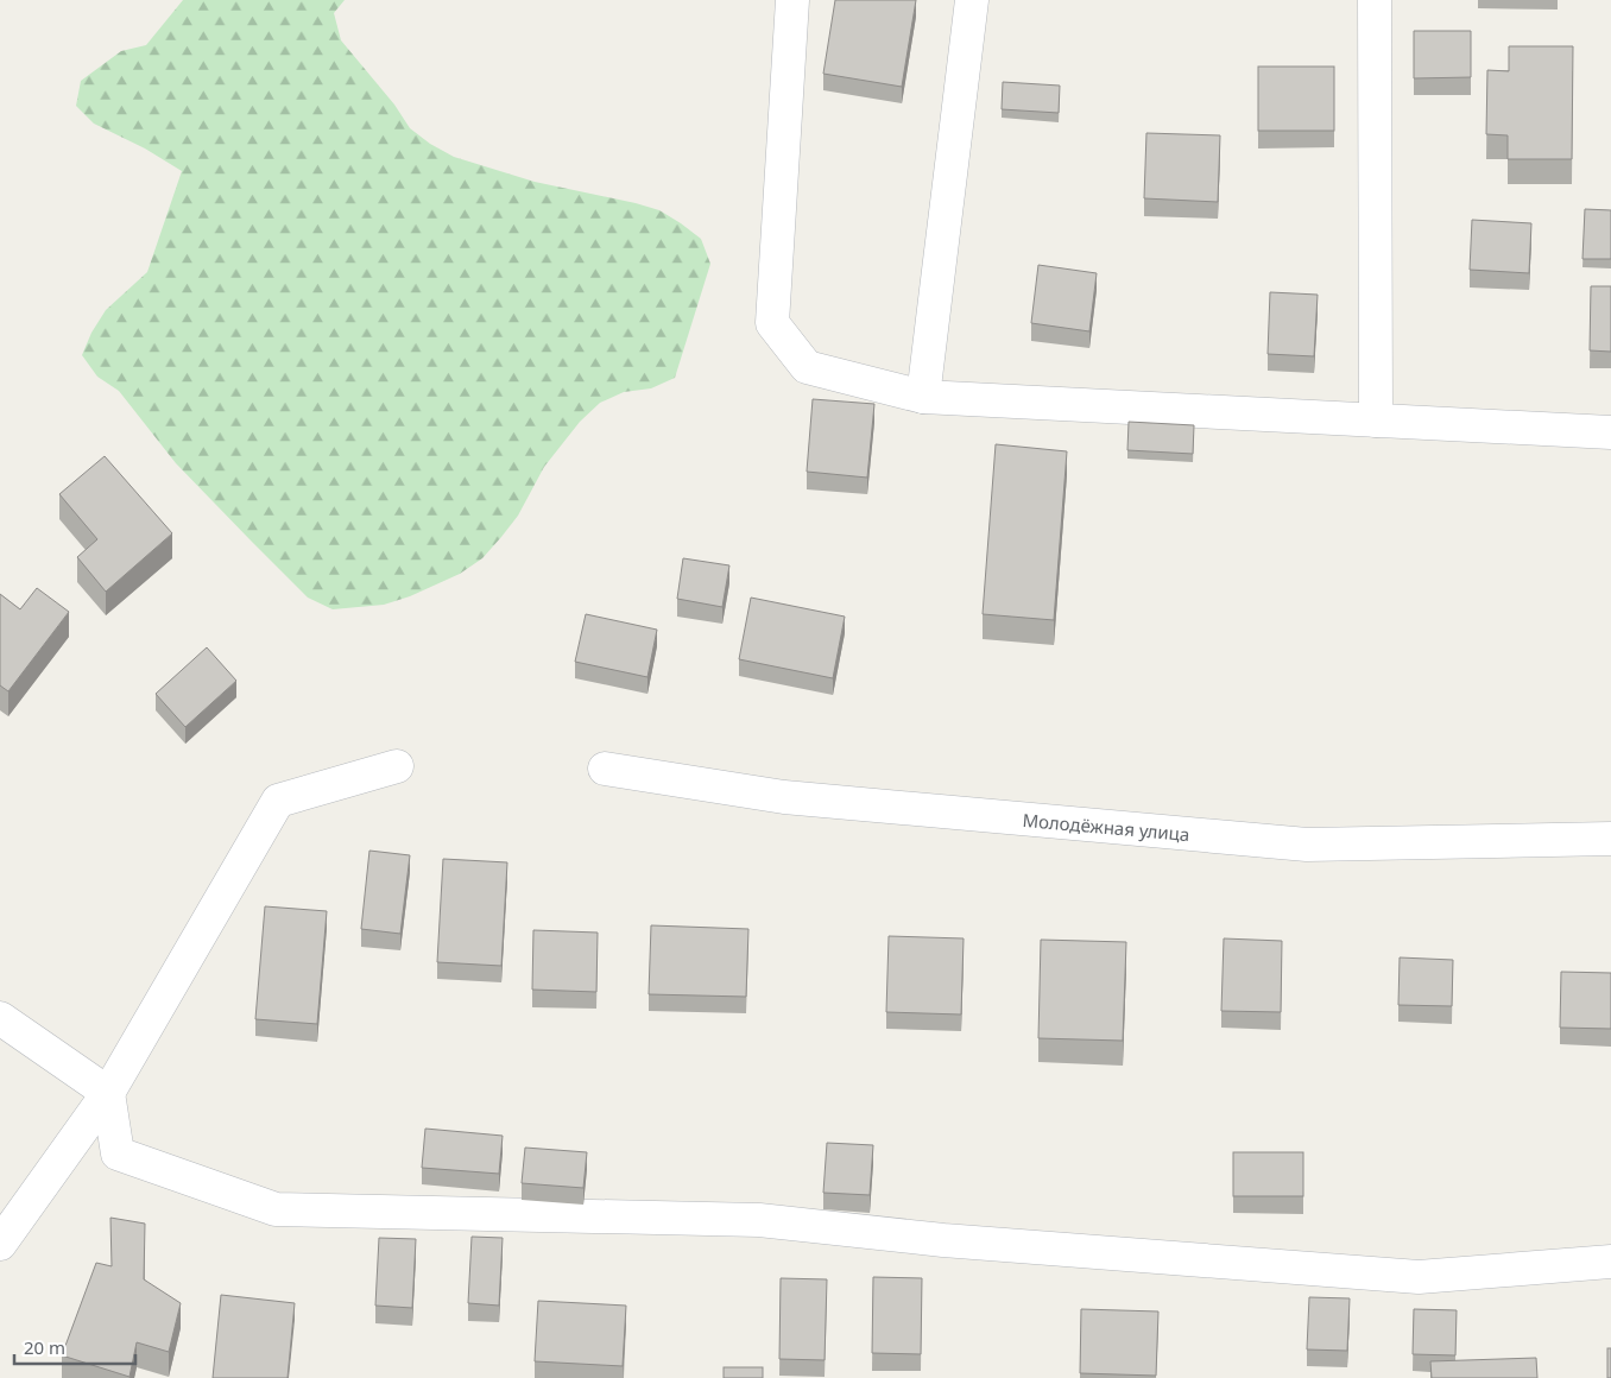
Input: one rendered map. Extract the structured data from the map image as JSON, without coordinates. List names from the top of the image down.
{
  "streets": {
    "street": ["Молодёжная улица"]
  },
  "scale_bar": "20 m"
}
